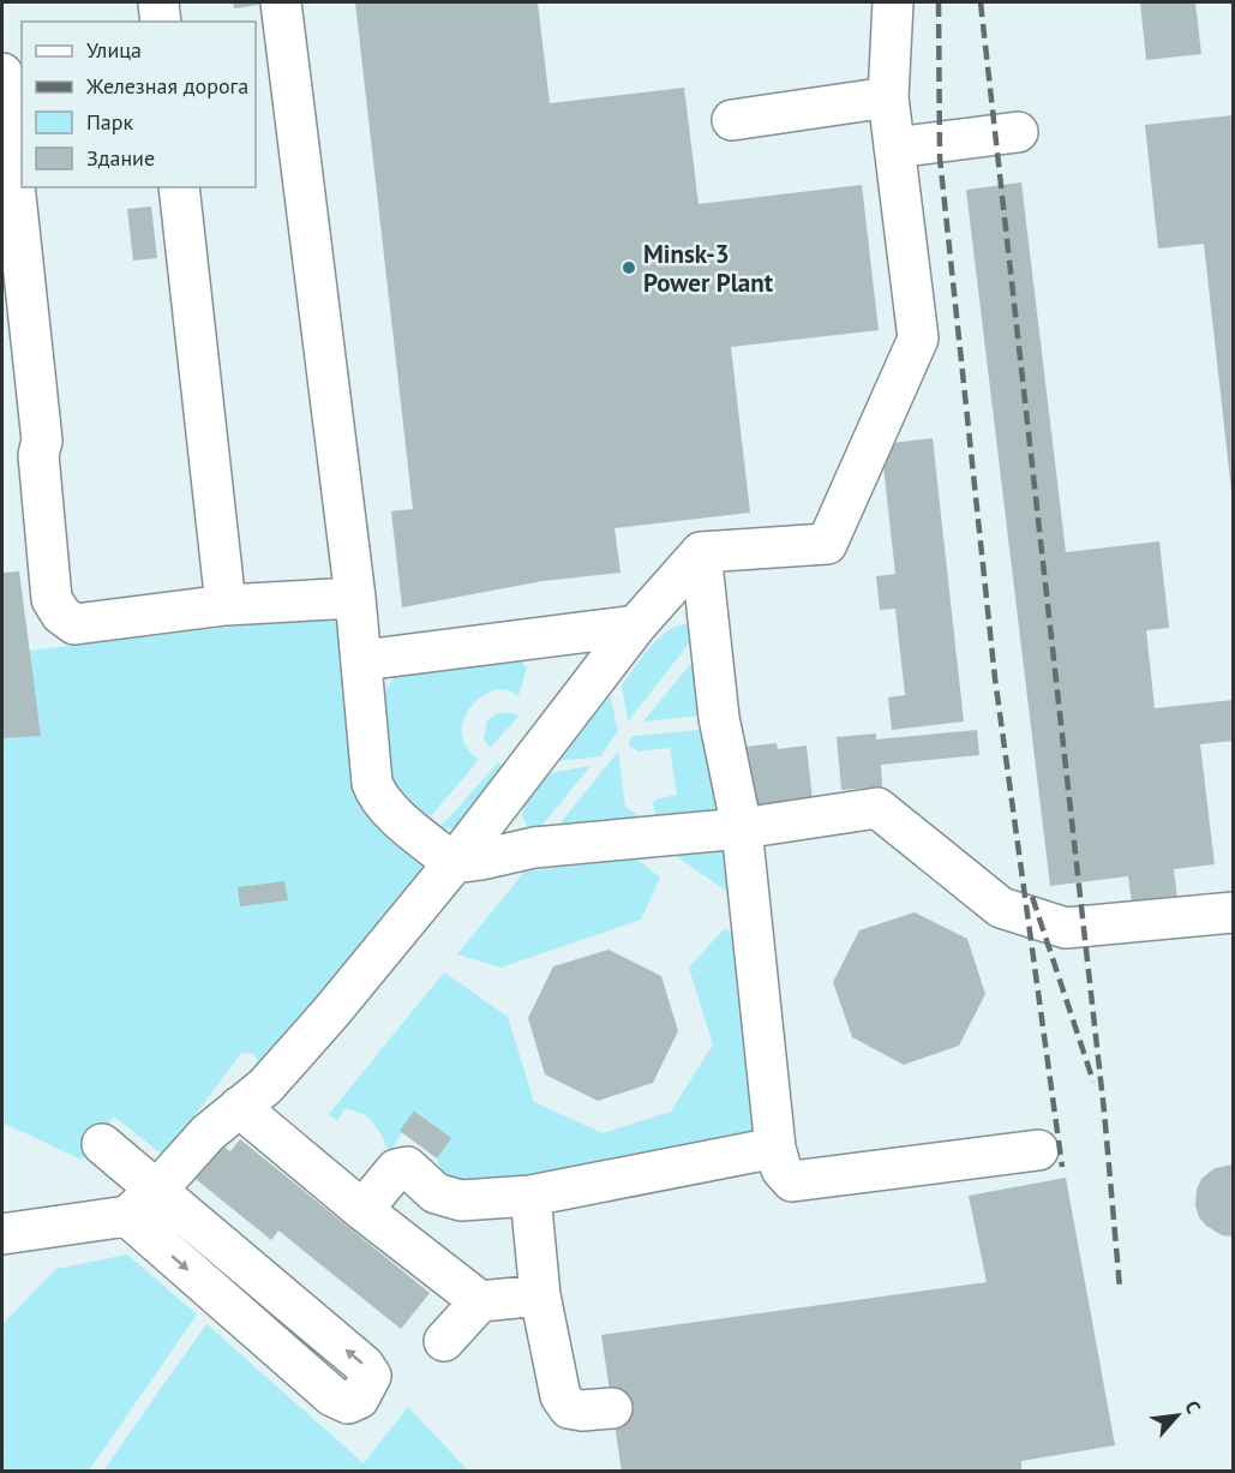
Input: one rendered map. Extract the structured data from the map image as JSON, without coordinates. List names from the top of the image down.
{
  "places": ["Minsk-3 Power Plant"],
  "legend": [
    "Улица",
    "Железная дорога",
    "Парк",
    "Здание"
  ],
  "north": "top right"
}
